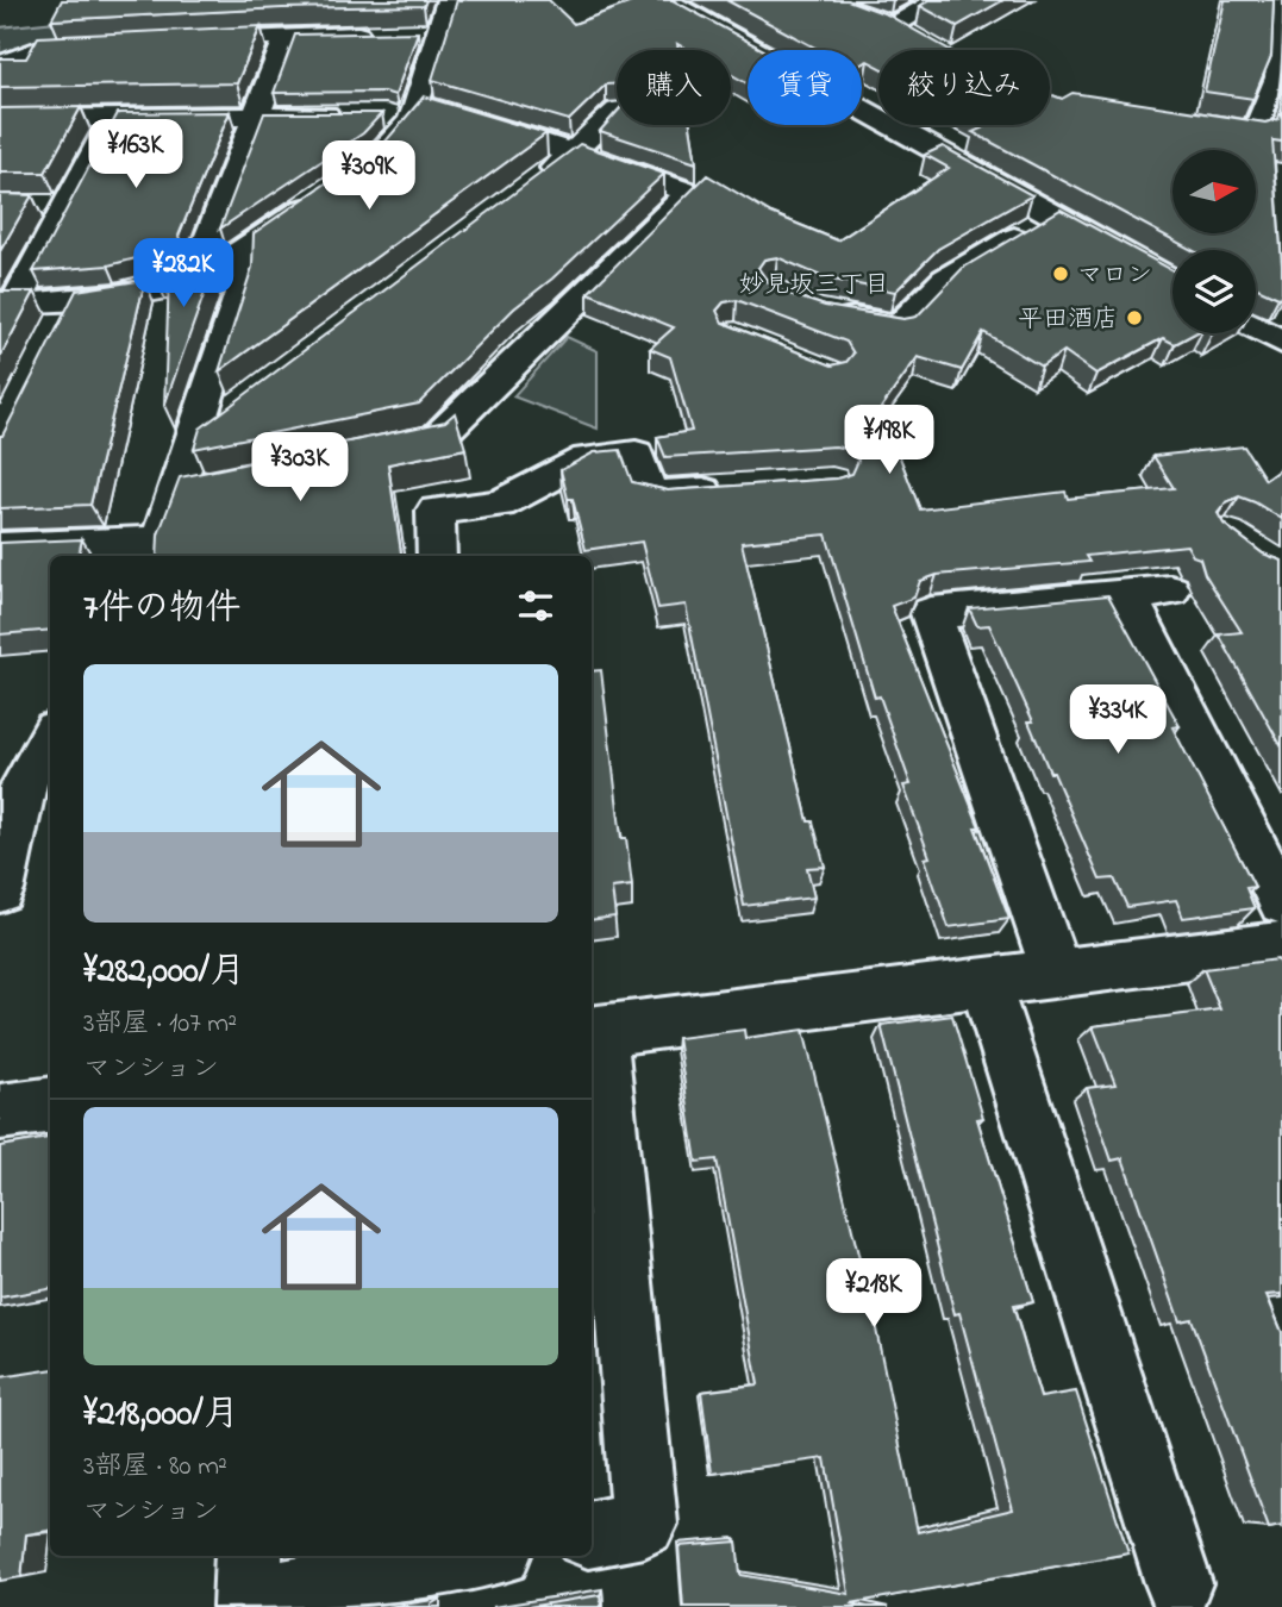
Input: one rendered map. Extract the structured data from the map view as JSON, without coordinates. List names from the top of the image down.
{
  "districts": ["妙見坂三丁目"],
  "places": ["マロン", "平田酒店"],
  "north": "right",
  "page": {
    "chip": ["購入", "賃貸", "絞り込み"],
    "price": [
      "¥163K",
      "¥309K",
      "¥282K",
      "¥198K",
      "¥303K",
      "¥334K",
      "¥218K"
    ],
    "heading": "7件の物件",
    "list": [
      {
        "name": "¥282,000/月",
        "note": "3部屋 · 107 m² · マンション"
      },
      {
        "name": "¥218,000/月",
        "note": "3部屋 · 80 m² · マンション"
      }
    ]
  }
}
